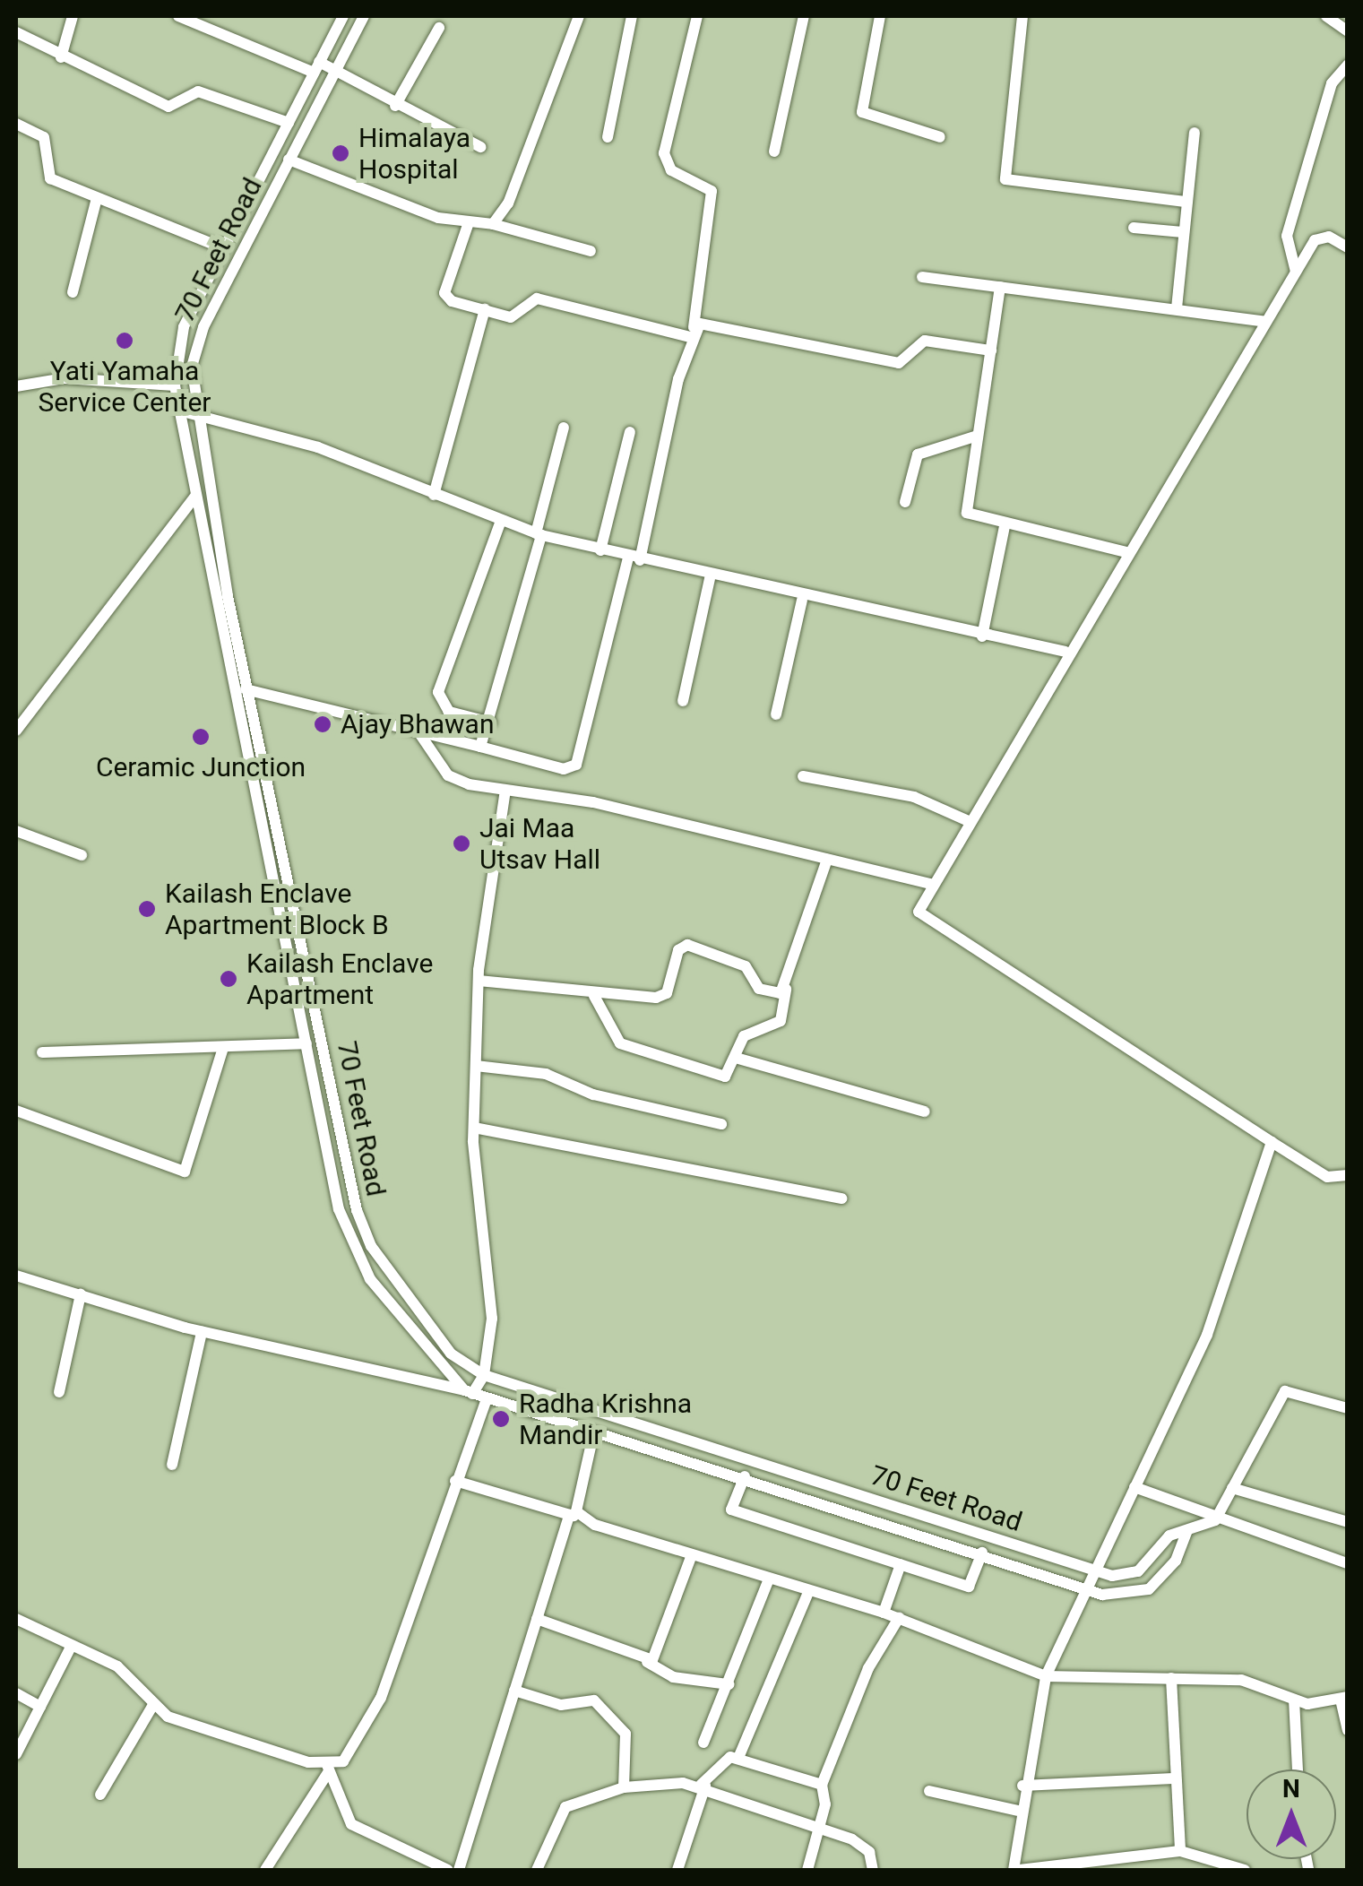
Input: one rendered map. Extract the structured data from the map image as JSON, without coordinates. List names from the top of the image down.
{
  "streets": {
    "street": ["70 Feet Road"]
  },
  "places": [
    "Himalaya Hospital",
    "Yati Yamaha Service Center",
    "Ajay Bhawan",
    "Ceramic Junction",
    "Jai Maa Utsav Hall",
    "Kailash Enclave Apartment Block B",
    "Kailash Enclave Apartment",
    "Radha Krishna Mandir"
  ],
  "north": "top"
}
